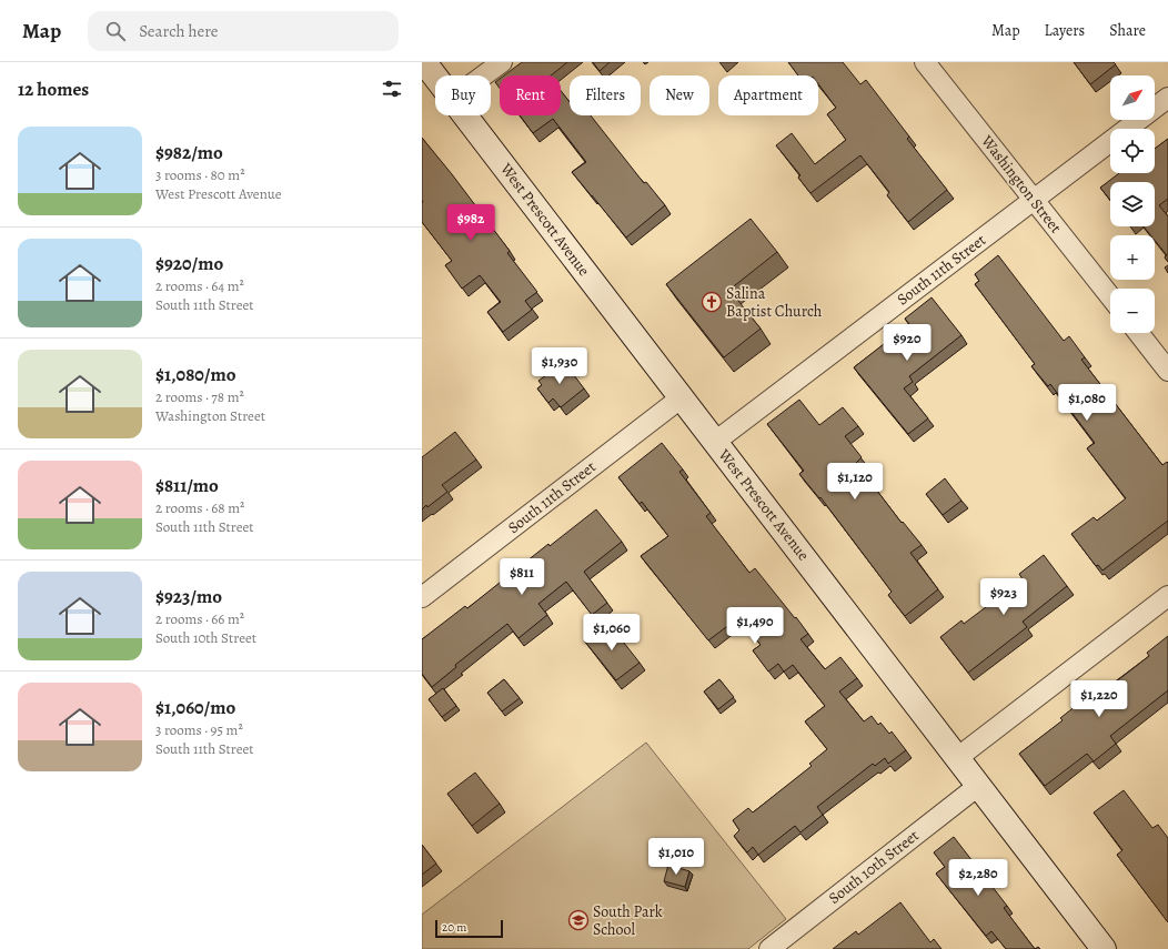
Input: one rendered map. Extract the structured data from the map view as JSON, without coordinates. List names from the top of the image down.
{
  "streets": {
    "street": [
      "Washington Street",
      "West Prescott Avenue",
      "South 11th Street",
      "South 10th Street"
    ]
  },
  "crossings": [
    ["Washington Street", "South 11th Street"],
    ["West Prescott Avenue", "South 11th Street"],
    ["West Prescott Avenue", "South 10th Street"]
  ],
  "places": {
    "church": ["Salina Baptist Church"],
    "school or university": ["South Park School"]
  },
  "scale_bar": "20 m",
  "north": "top right",
  "page": {
    "header": "Map",
    "search": "Search here",
    "nav": ["Map", "Layers", "Share"],
    "heading": "12 homes",
    "map_buttons": ["+", "−"],
    "chip": [
      "Buy",
      "Rent",
      "Filters",
      "New",
      "Apartment"
    ],
    "list": [
      {
        "name": "$982/mo",
        "note": "3 rooms · 80 m² · West Prescott Avenue"
      },
      {
        "name": "$920/mo",
        "note": "2 rooms · 64 m² · South 11th Street"
      },
      {
        "name": "$1,080/mo",
        "note": "2 rooms · 78 m² · Washington Street"
      },
      {
        "name": "$811/mo",
        "note": "2 rooms · 68 m² · South 11th Street"
      },
      {
        "name": "$923/mo",
        "note": "2 rooms · 66 m² · South 10th Street"
      },
      {
        "name": "$1,060/mo",
        "note": "3 rooms · 95 m² · South 11th Street"
      }
    ],
    "price": [
      "$982",
      "$920",
      "$1,930",
      "$1,080",
      "$1,120",
      "$811",
      "$923",
      "$1,490",
      "$1,060",
      "$1,220",
      "$1,010",
      "$2,280"
    ],
    "scale": "20 m"
  }
}
